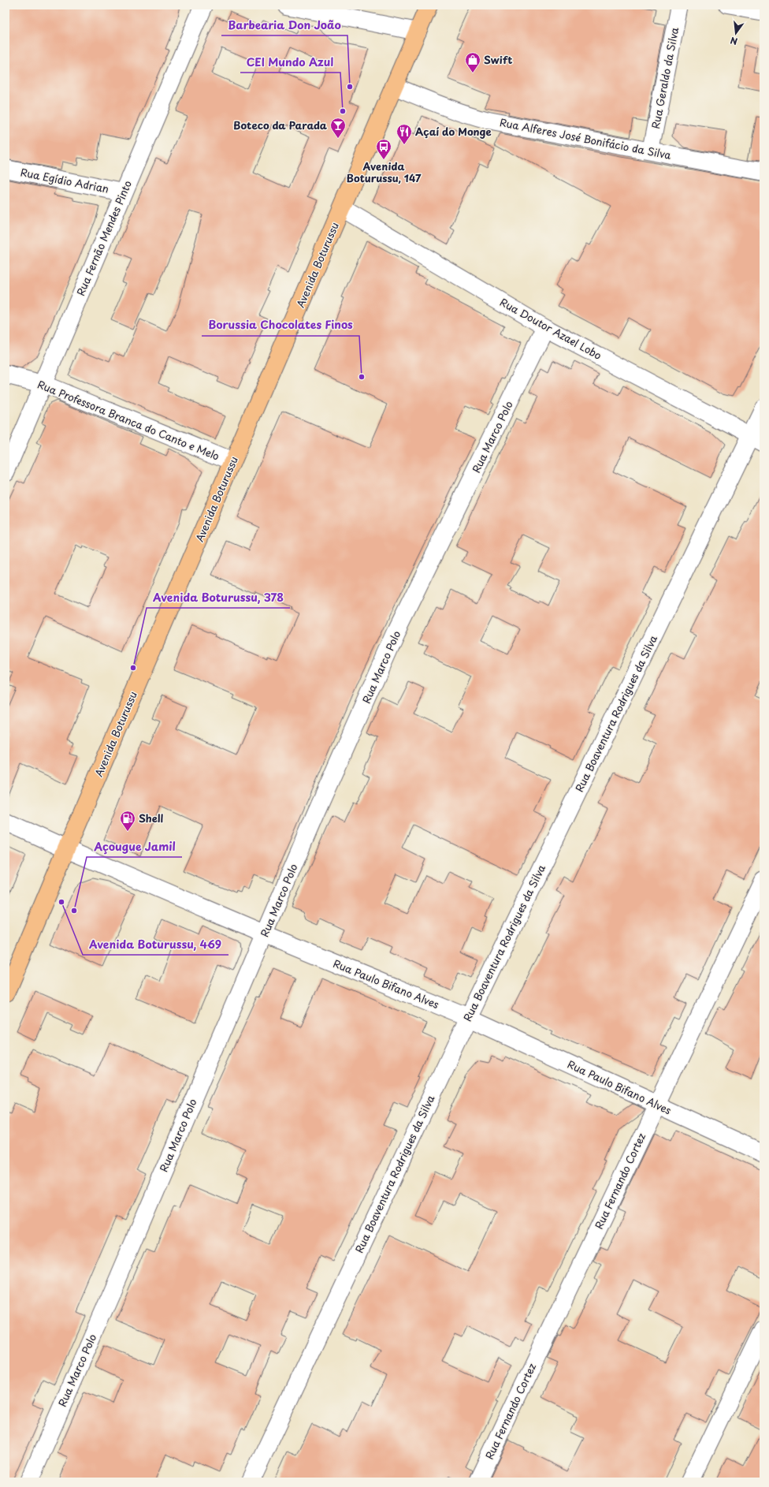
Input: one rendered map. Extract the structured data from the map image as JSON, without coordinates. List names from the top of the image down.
{
  "streets": {
    "main road": ["Avenida Boturussu"],
    "street": [
      "Rua Geraldo da Silva",
      "Rua Alferes José Bonifácio da Silva",
      "Rua Egídio Adrian",
      "Rua Fernão Mendes Pinto",
      "Rua Doutor Azael Lobo",
      "Rua Professora Branca do Canto e Melo",
      "Rua Marco Polo",
      "Rua Boaventura Rodrigues da Silva",
      "Rua Paulo Bifano Alves",
      "Rua Fernando Cortez"
    ]
  },
  "crossings": [
    ["Rua Geraldo da Silva", "Rua Alferes José Bonifácio da Silva"],
    ["Rua Alferes José Bonifácio da Silva", "Avenida Boturussu"],
    ["Rua Egídio Adrian", "Rua Fernão Mendes Pinto"],
    ["Rua Fernão Mendes Pinto", "Rua Professora Branca do Canto e Melo"],
    ["Avenida Boturussu", "Rua Doutor Azael Lobo"],
    ["Avenida Boturussu", "Rua Professora Branca do Canto e Melo"],
    ["Avenida Boturussu", "Rua Paulo Bifano Alves"],
    ["Rua Doutor Azael Lobo", "Rua Marco Polo"],
    ["Rua Doutor Azael Lobo", "Rua Boaventura Rodrigues da Silva"],
    ["Rua Marco Polo", "Rua Paulo Bifano Alves"],
    ["Rua Boaventura Rodrigues da Silva", "Rua Paulo Bifano Alves"],
    ["Rua Paulo Bifano Alves", "Rua Fernando Cortez"]
  ],
  "places": {
    "shop": ["Swift"],
    "other": [
      "Barbearia Don João",
      "CEI Mundo Azul",
      "Borussia Chocolates Finos",
      "Avenida Boturussu, 378",
      "Avenida Boturussu, 469",
      "Açougue Jamil"
    ],
    "bar": ["Boteco da Parada"],
    "restaurant": ["Açaí do Monge"],
    "bus stop": ["Avenida Boturussu, 147"],
    "fuel station": ["Shell"]
  },
  "north": "bottom"
}
